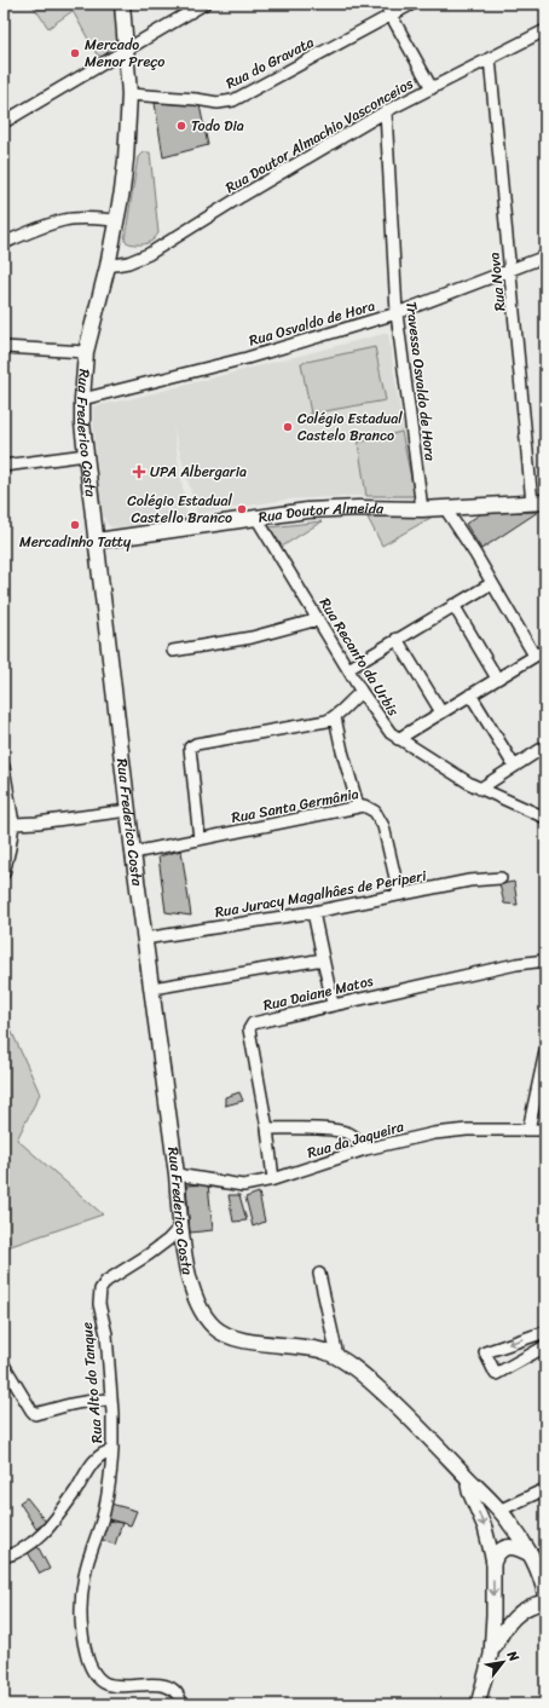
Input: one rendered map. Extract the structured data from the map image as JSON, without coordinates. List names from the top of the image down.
{
  "streets": {
    "main road": ["Rua Frederico Costa", "Rua Doutor Almeida"],
    "street": [
      "Rua do Gravata",
      "Rua Doutor Almachio Vasconceios",
      "Rua Nova",
      "Rua Osvaldo de Hora",
      "Travessa Osvaldo de Hora",
      "Rua Recanto da Urbis",
      "Rua Santa Germânia",
      "Rua Juracy Magalhâes de Periperi",
      "Rua Daiane Matos",
      "Rua da Jaqueira",
      "Rua Alto do Tanque"
    ]
  },
  "crossings": [
    ["Rua do Gravata", "Rua Frederico Costa"],
    ["Rua Doutor Almachio Vasconceios", "Rua Nova"],
    ["Rua Doutor Almachio Vasconceios", "Travessa Osvaldo de Hora"],
    ["Rua Doutor Almachio Vasconceios", "Rua Frederico Costa"],
    ["Rua Nova", "Rua Osvaldo de Hora"],
    ["Rua Nova", "Rua Doutor Almeida"],
    ["Rua Osvaldo de Hora", "Travessa Osvaldo de Hora"],
    ["Rua Osvaldo de Hora", "Rua Frederico Costa"],
    ["Travessa Osvaldo de Hora", "Rua Doutor Almeida"],
    ["Rua Frederico Costa", "Rua Doutor Almeida"],
    ["Rua Frederico Costa", "Rua Santa Germânia"],
    ["Rua Frederico Costa", "Rua Juracy Magalhâes de Periperi"],
    ["Rua Frederico Costa", "Rua da Jaqueira"],
    ["Rua Frederico Costa", "Rua Alto do Tanque"],
    ["Rua Doutor Almeida", "Rua Recanto da Urbis"],
    ["Rua Santa Germânia", "Rua Juracy Magalhâes de Periperi"],
    ["Rua Daiane Matos", "Rua da Jaqueira"]
  ],
  "places": {
    "other": [
      "Mercado Menor Preço",
      "Todo Dia",
      "Colégio Estadual Castelo Branco",
      "Colégio Estadual Castello Branco",
      "Mercadinho Tatty"
    ],
    "health": ["UPA Albergaria"]
  },
  "north": "top right"
}
